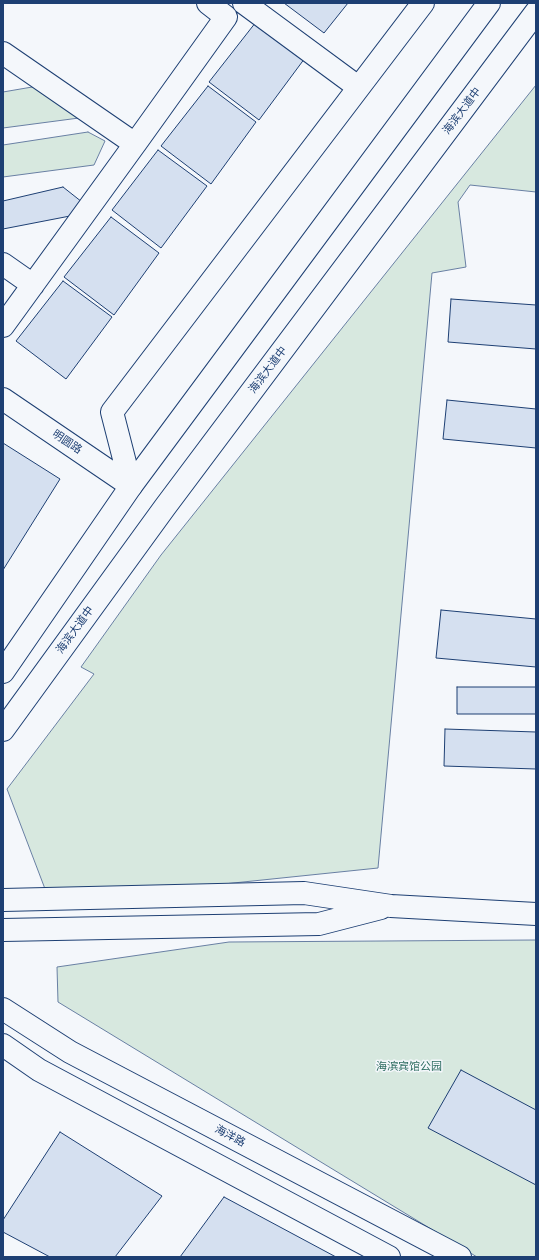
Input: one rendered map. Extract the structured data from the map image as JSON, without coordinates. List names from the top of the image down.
{
  "streets": {
    "street": ["海滨大道中", "明圆路", "海洋路"]
  },
  "parks": ["海滨宾馆公园"]
}
